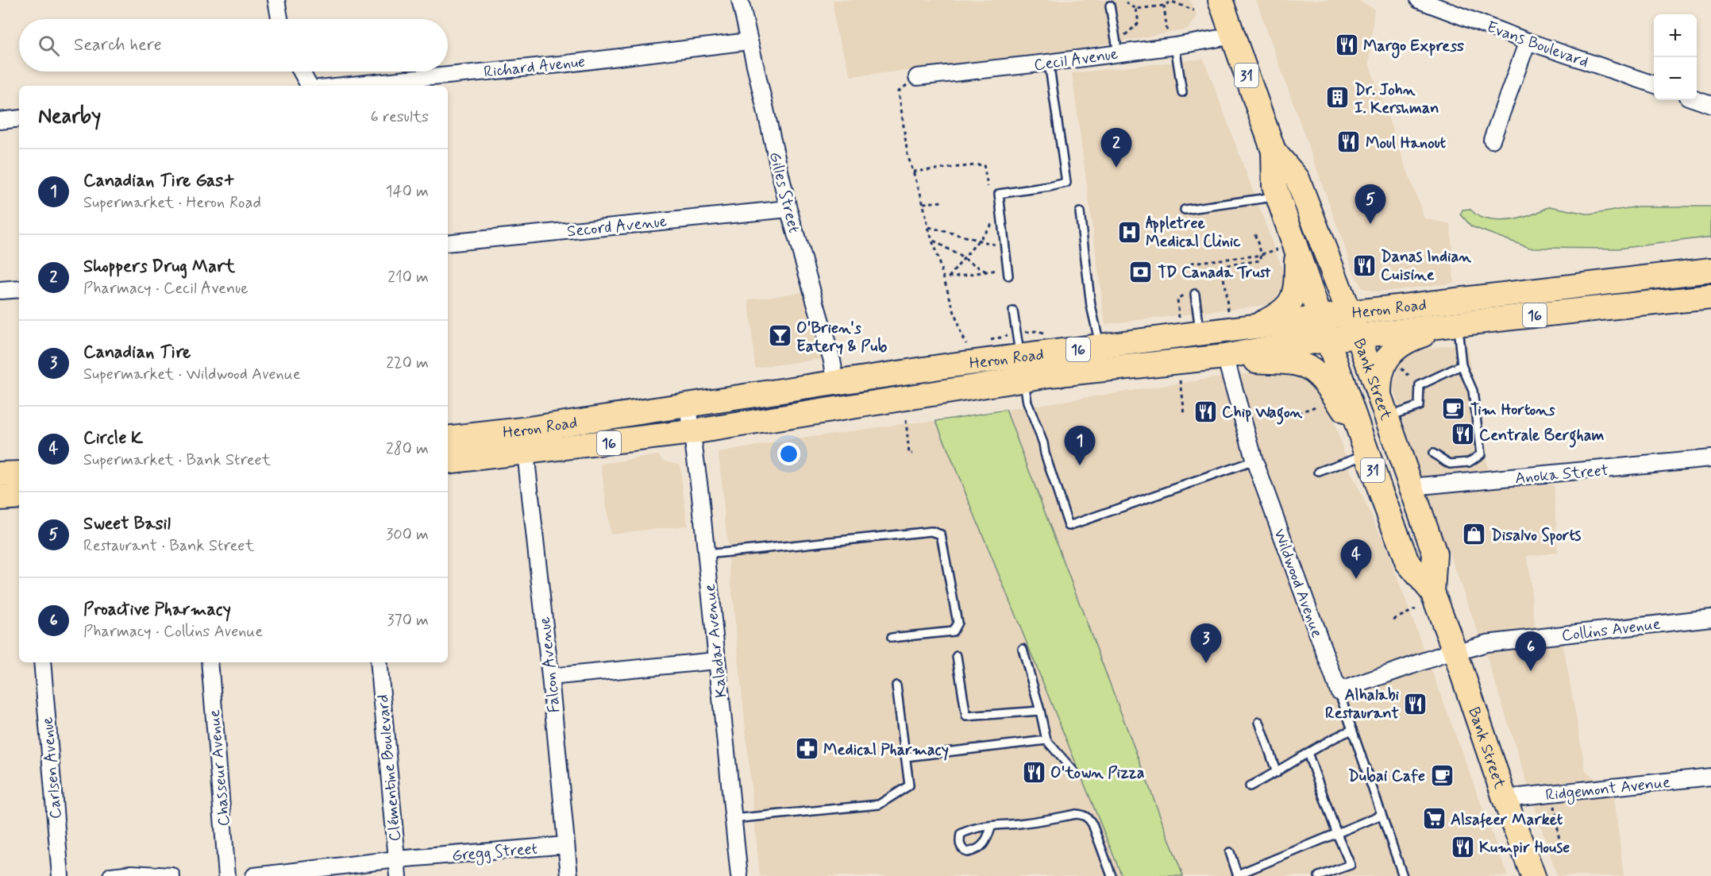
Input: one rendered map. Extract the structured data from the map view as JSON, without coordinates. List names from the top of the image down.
{
  "streets": {
    "main road": [
      "31",
      "Heron Road",
      "16",
      "Bank Street"
    ],
    "street": [
      "Evans Boulevard",
      "Cecil Avenue",
      "Richard Avenue",
      "Gilles Street",
      "Secord Avenue",
      "Anoka Street",
      "Wildwood Avenue",
      "Collins Avenue",
      "Kaladar Avenue",
      "Falcon Avenue",
      "Carlsen Avenue",
      "Chasseur Avenue",
      "Clémentine Boulevard",
      "Ridgemont Avenue",
      "Gregg Street"
    ]
  },
  "crossings": [
    ["Cecil Avenue", "Bank Street"],
    ["Richard Avenue", "Gilles Street"],
    ["Gilles Street", "Secord Avenue"],
    ["Gilles Street", "Heron Road"],
    ["Heron Road", "Bank Street"],
    ["Heron Road", "Wildwood Avenue"],
    ["Heron Road", "Kaladar Avenue"],
    ["Heron Road", "Falcon Avenue"],
    ["Bank Street", "Anoka Street"],
    ["Bank Street", "Collins Avenue"],
    ["Bank Street", "Ridgemont Avenue"],
    ["Falcon Avenue", "Gregg Street"],
    ["Clémentine Boulevard", "Gregg Street"]
  ],
  "places": {
    "restaurant": [
      "Margo Express",
      "Moul Hanout",
      "Danas Indian Cuisine",
      "Chip Wagon",
      "Centrale Bergham",
      "Alhalabi Restaurant",
      "O'town Pizza",
      "Kumpir House"
    ],
    "building": ["Dr. John I. Kershman"],
    "hospital": ["Appletree Medical Clinic"],
    "bank": ["TD Canada Trust"],
    "bar": ["O'Brien's Eatery & Pub"],
    "cafe": ["Tim Hortons", "Dubai Cafe"],
    "shop": ["Disalvo Sports"],
    "pharmacy": ["Medical Pharmacy"],
    "supermarket": ["Alsafeer Market"]
  },
  "page": {
    "map_buttons": ["+", "−"],
    "search": "Search here",
    "heading": ["Nearby", "6 results"],
    "pins": [
      "2",
      "5",
      "1",
      "4",
      "3",
      "6"
    ],
    "list": [
      {
        "mark": "1",
        "name": "Canadian Tire Gas+",
        "note": "Supermarket · Heron Road",
        "value": "140 m"
      },
      {
        "mark": "2",
        "name": "Shoppers Drug Mart",
        "note": "Pharmacy · Cecil Avenue",
        "value": "210 m"
      },
      {
        "mark": "3",
        "name": "Canadian Tire",
        "note": "Supermarket · Wildwood Avenue",
        "value": "220 m"
      },
      {
        "mark": "4",
        "name": "Circle K",
        "note": "Supermarket · Bank Street",
        "value": "280 m"
      },
      {
        "mark": "5",
        "name": "Sweet Basil",
        "note": "Restaurant · Bank Street",
        "value": "300 m"
      },
      {
        "mark": "6",
        "name": "Proactive Pharmacy",
        "note": "Pharmacy · Collins Avenue",
        "value": "370 m"
      }
    ]
  }
}
